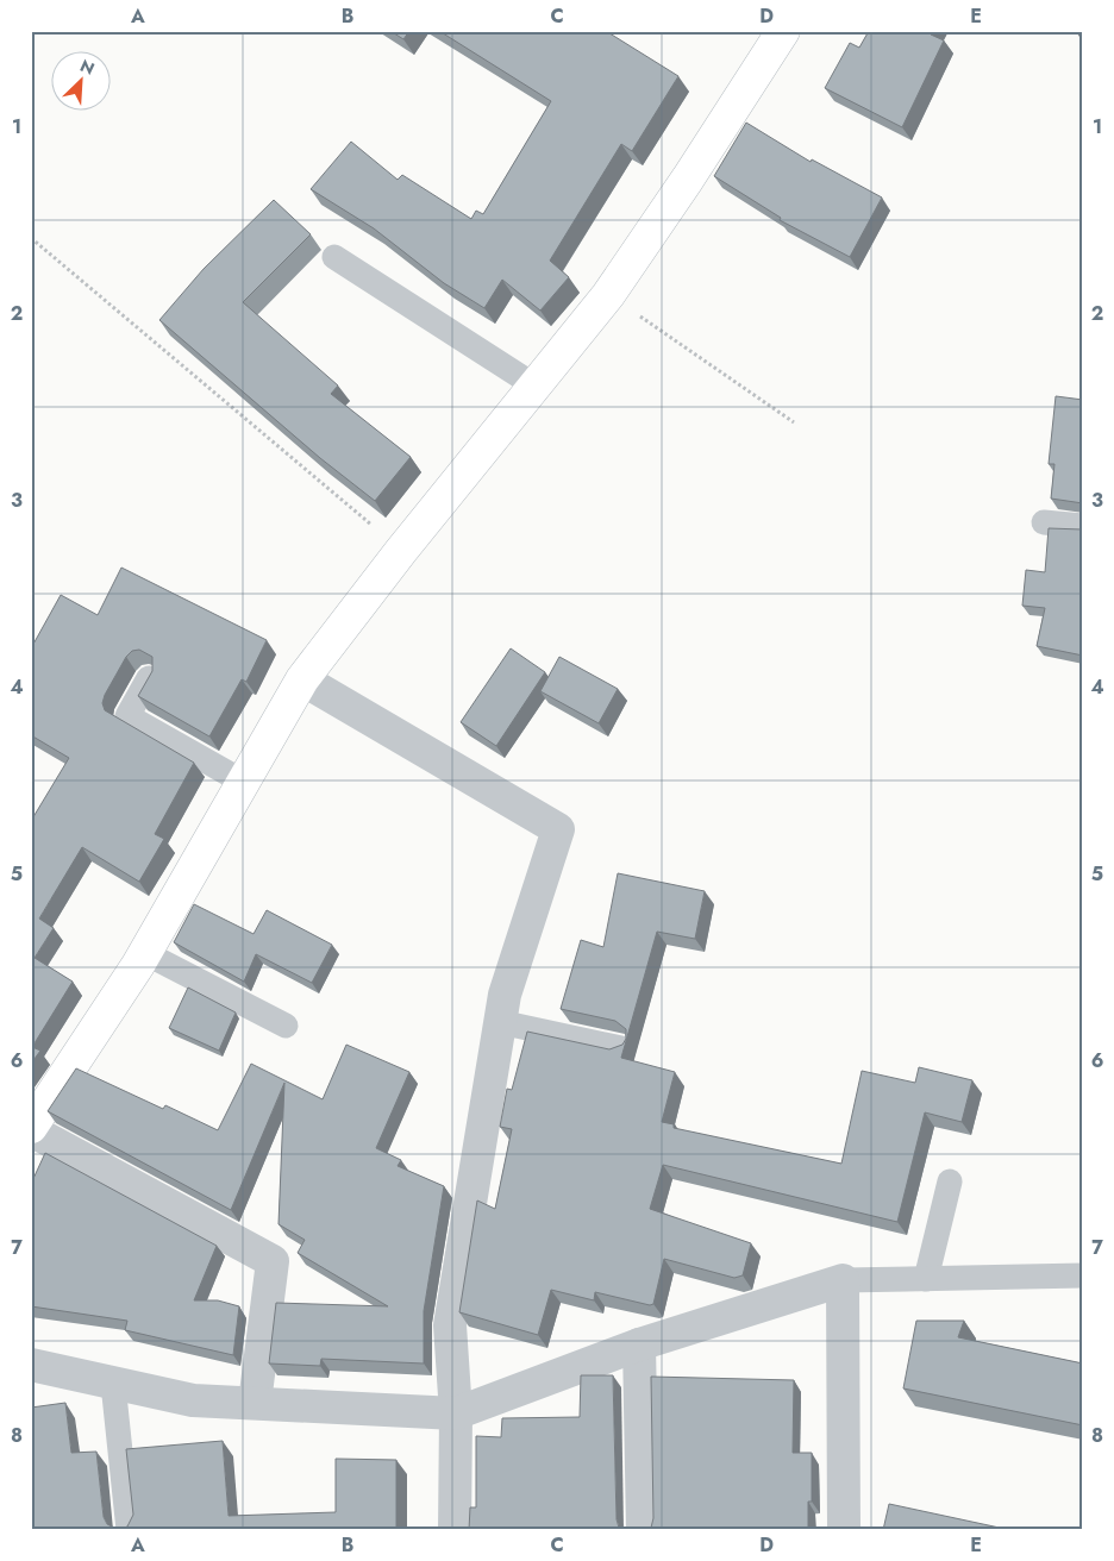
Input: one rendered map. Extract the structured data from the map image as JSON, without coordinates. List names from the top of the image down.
{
  "north": "top right",
  "grid": {
    "columns": [
      "A",
      "B",
      "C",
      "D",
      "E"
    ],
    "rows": [
      "1",
      "2",
      "3",
      "4",
      "5",
      "6",
      "7",
      "8"
    ]
  }
}
